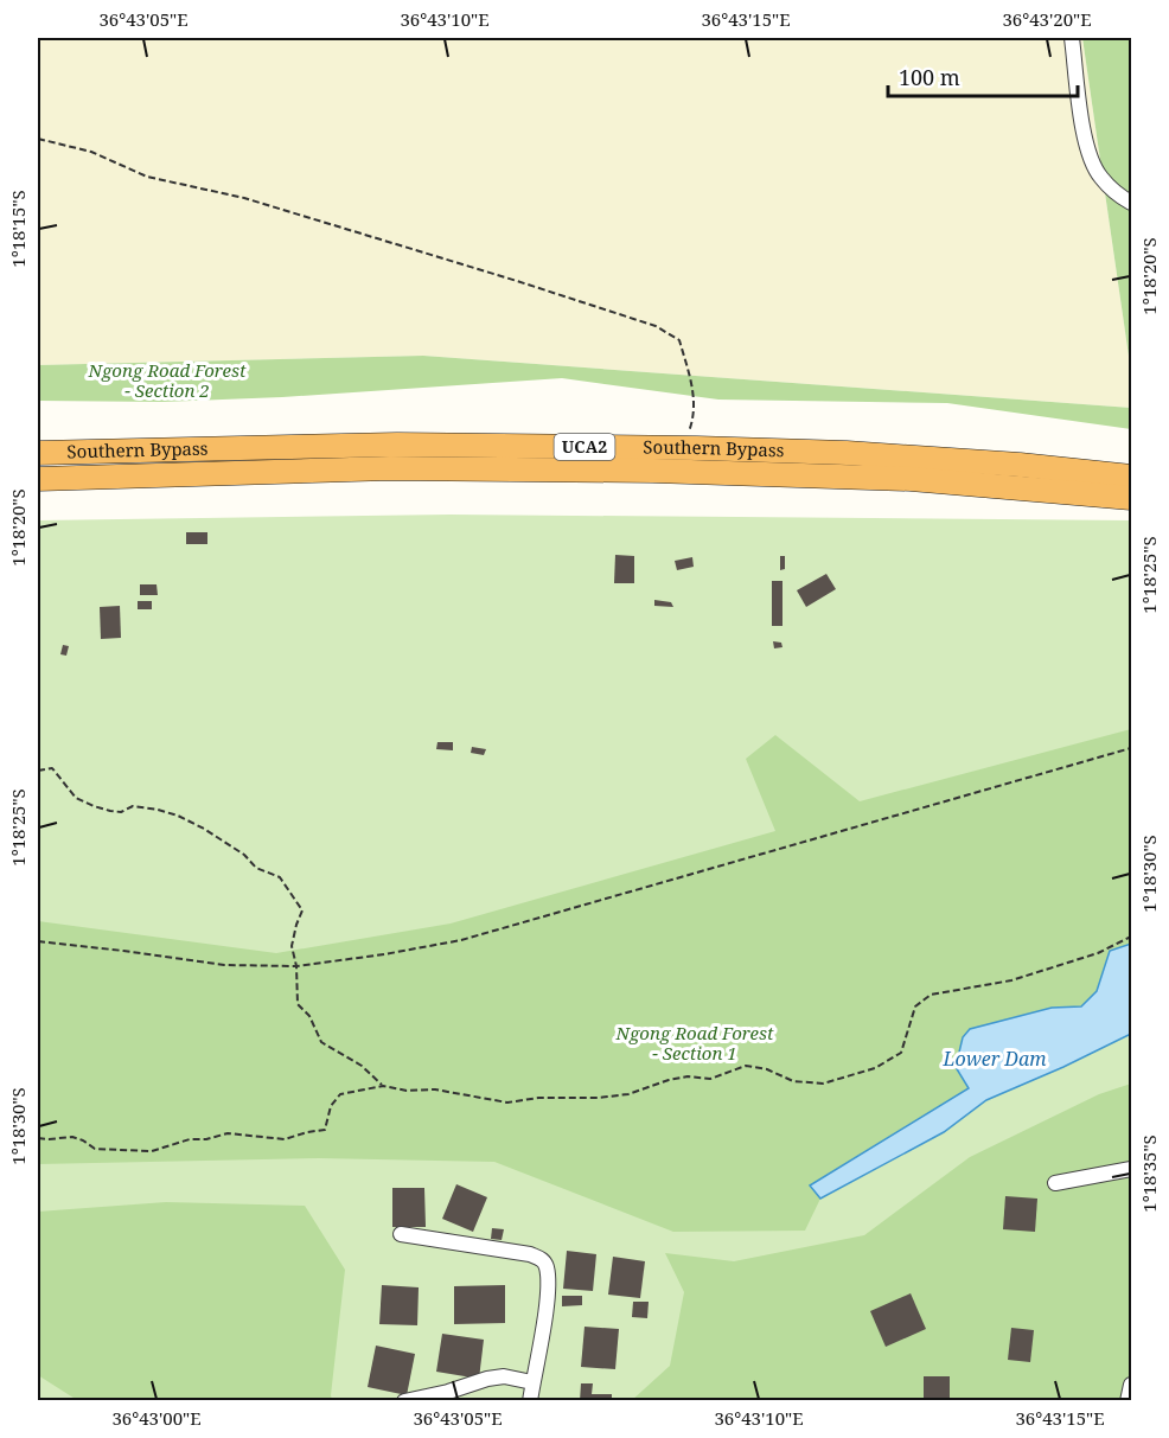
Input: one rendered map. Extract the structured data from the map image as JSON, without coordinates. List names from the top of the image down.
{
  "streets": {
    "highway": ["UCA2", "Southern Bypass"]
  },
  "water": ["Lower Dam"],
  "parks": ["Ngong Road Forest - Section 2", "Ngong Road Forest - Section 1"],
  "scale_bar": "100 m",
  "coordinates": [
    "36°43'05\"E",
    "36°43'10\"E",
    "36°43'15\"E",
    "36°43'20\"E",
    "1°18'15\"S",
    "1°18'20\"S",
    "1°18'25\"S",
    "1°18'30\"S",
    "1°18'35\"S",
    "36°43'00\"E"
  ]
}
